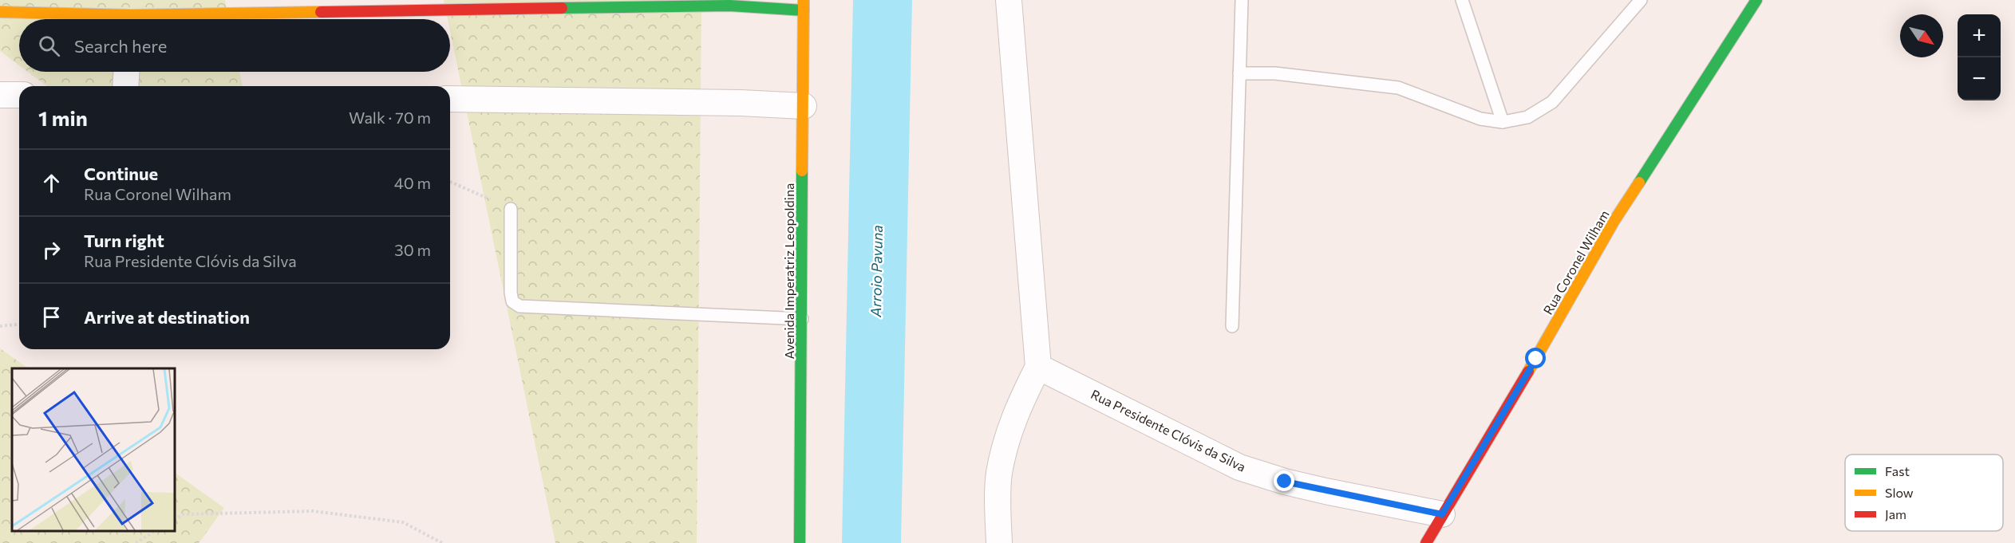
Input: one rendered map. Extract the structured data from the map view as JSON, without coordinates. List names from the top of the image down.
{
  "streets": {
    "street": ["Rua Coronel Wilham", "Avenida Imperatriz Leopoldina", "Rua Presidente Clóvis da Silva"]
  },
  "crossings": [
    ["Rua Coronel Wilham", "Rua Presidente Clóvis da Silva"]
  ],
  "water": ["Arroio Pavuna"],
  "legend": ["Fast", "Slow", "Jam"],
  "north": "bottom right",
  "page": {
    "map_buttons": ["+", "−"],
    "search": "Search here",
    "heading": ["1 min", "Walk · 70 m"],
    "list": [
      ["Continue", "Rua Coronel Wilham", "40 m"],
      ["Turn right", "Rua Presidente Clóvis da Silva", "30 m"],
      "Arrive at destination"
    ]
  }
}
